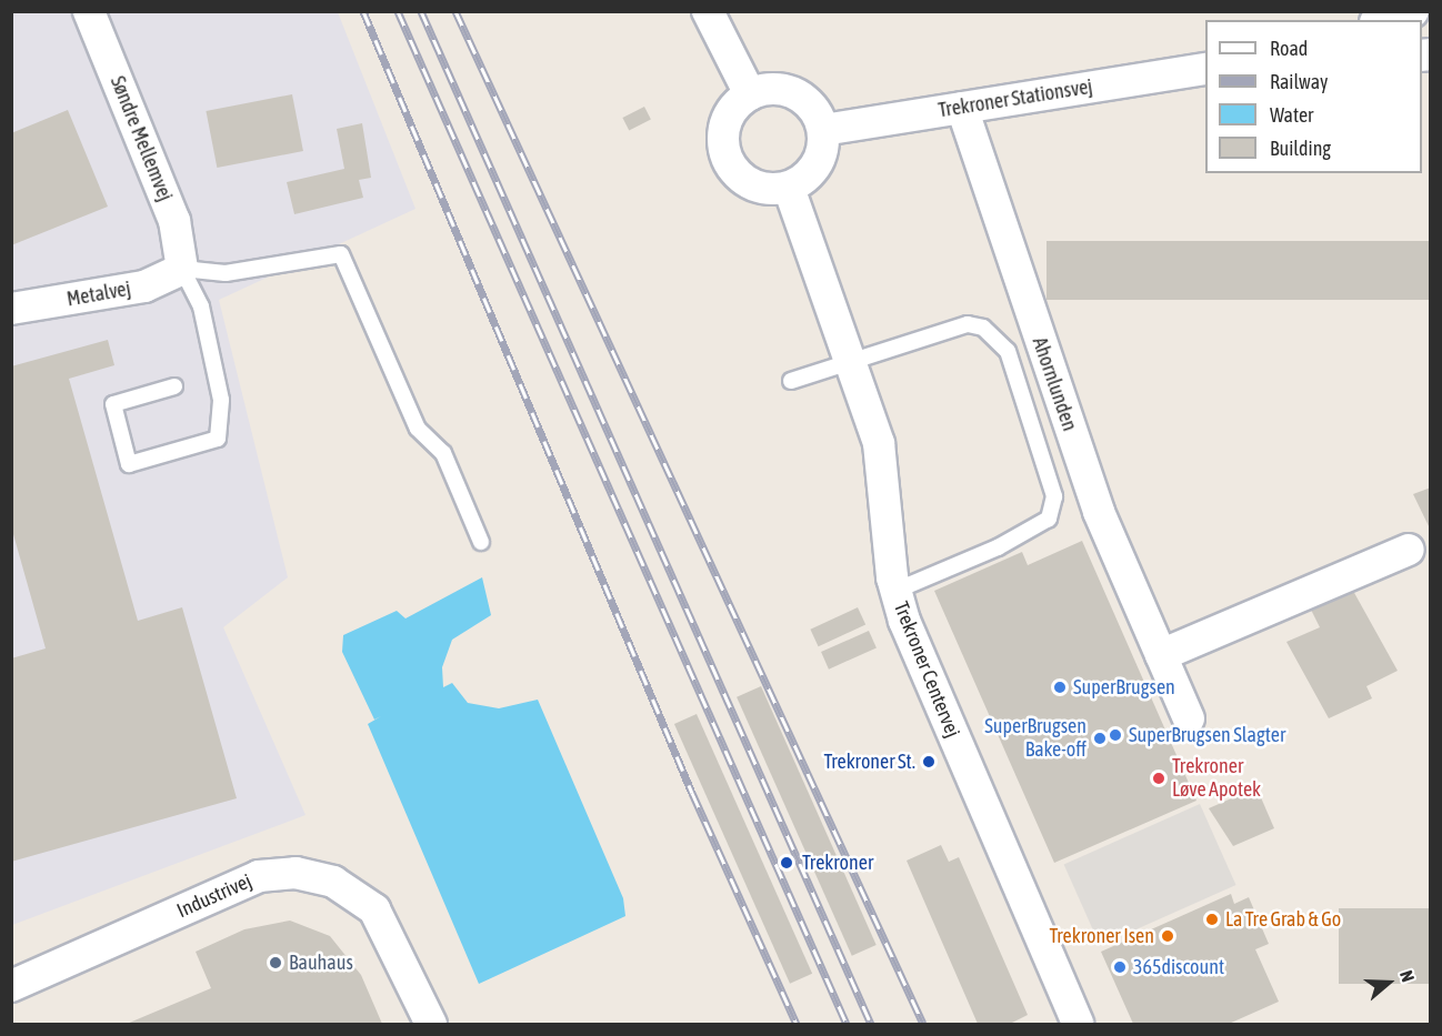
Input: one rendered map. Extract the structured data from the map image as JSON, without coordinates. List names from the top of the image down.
{
  "streets": {
    "street": [
      "Trekroner Stationsvej",
      "Søndre Mellemvej",
      "Metalvej",
      "Ahornlunden",
      "Trekroner Centervej",
      "Industrivej"
    ]
  },
  "crossings": [
    ["Trekroner Stationsvej", "Ahornlunden"],
    ["Trekroner Stationsvej", "Trekroner Centervej"],
    ["Søndre Mellemvej", "Metalvej"]
  ],
  "places": [
    "SuperBrugsen",
    "SuperBrugsen Slagter",
    "SuperBrugsen Bake-off",
    "Trekroner St.",
    "Trekroner Løve Apotek",
    "Trekroner",
    "La Tre Grab & Go",
    "Trekroner Isen",
    "Bauhaus",
    "365discount"
  ],
  "legend": [
    "Road",
    "Railway",
    "Water",
    "Building"
  ],
  "north": "right"
}
